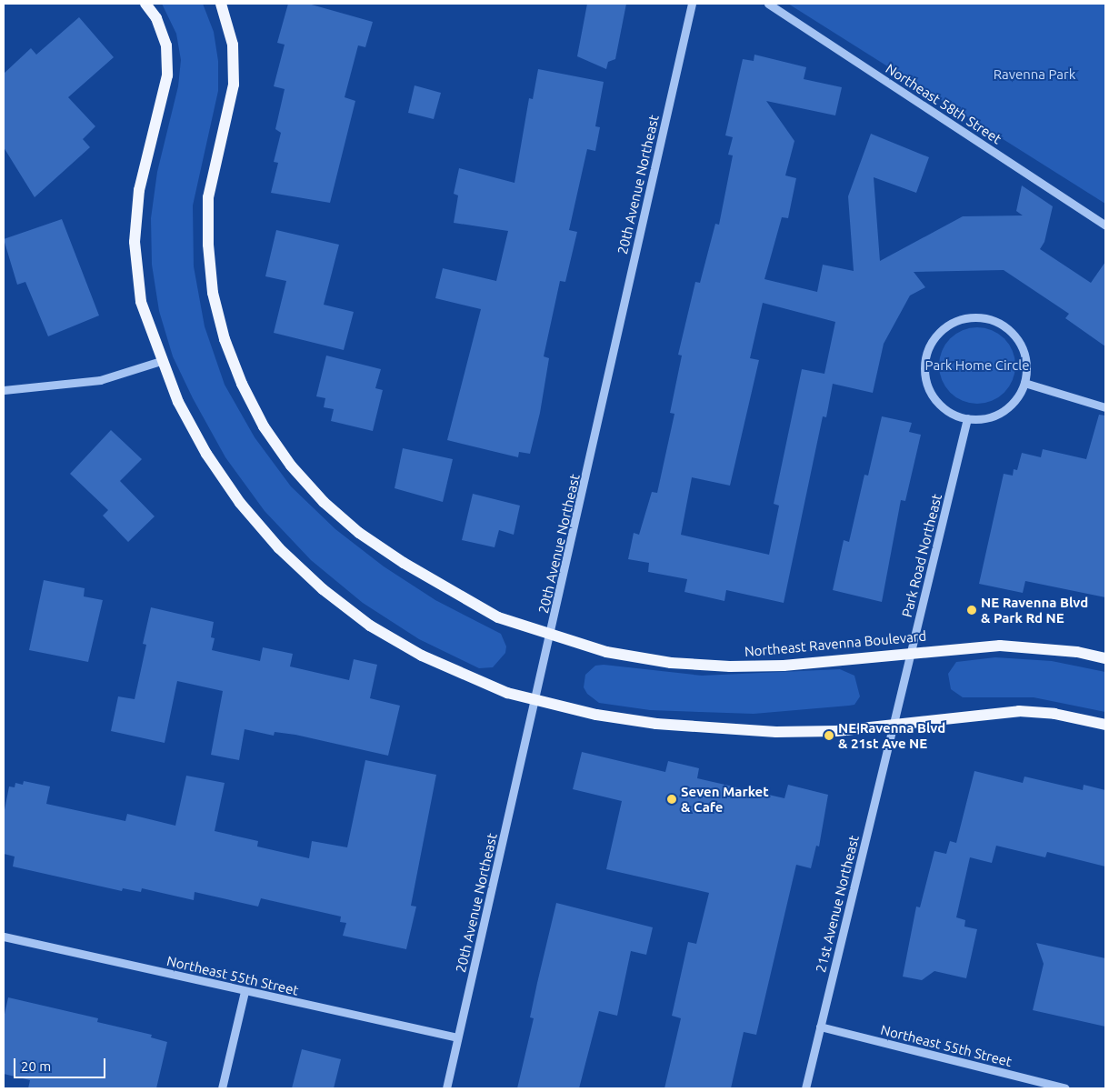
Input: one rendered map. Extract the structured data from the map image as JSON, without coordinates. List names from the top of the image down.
{
  "streets": {
    "main road": ["Northeast Ravenna Boulevard"],
    "street": [
      "Northeast 58th Street",
      "20th Avenue Northeast",
      "Park Road Northeast",
      "21st Avenue Northeast",
      "Northeast 55th Street"
    ]
  },
  "crossings": [
    ["20th Avenue Northeast", "Northeast Ravenna Boulevard"],
    ["20th Avenue Northeast", "Northeast 55th Street"],
    ["Park Road Northeast", "Northeast Ravenna Boulevard"],
    ["Park Road Northeast", "21st Avenue Northeast"],
    ["21st Avenue Northeast", "Northeast 55th Street"]
  ],
  "parks": ["Ravenna Park", "Park Home Circle"],
  "places": ["NE Ravenna Blvd & Park Rd NE", "NE Ravenna Blvd & 21st Ave NE", "Seven Market & Cafe"],
  "scale_bar": "20 m"
}
